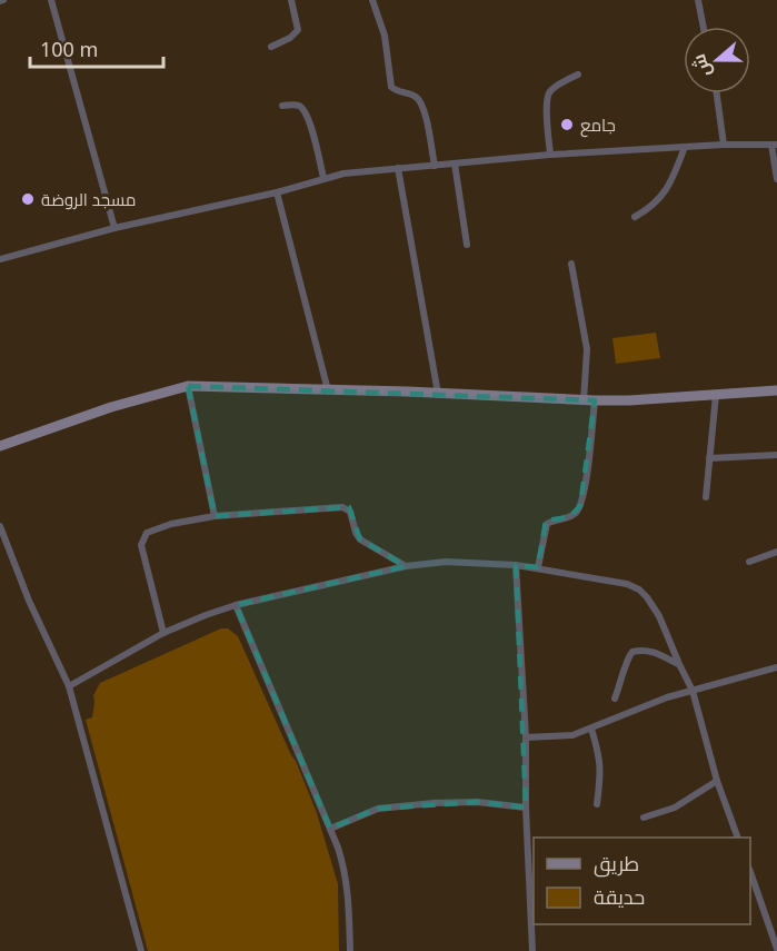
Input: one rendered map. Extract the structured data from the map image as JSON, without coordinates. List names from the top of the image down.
{
  "places": ["جامع", "مسجد الروضة"],
  "legend": ["طريق", "حديقة"],
  "scale_bar": "100 m",
  "north": "left"
}
